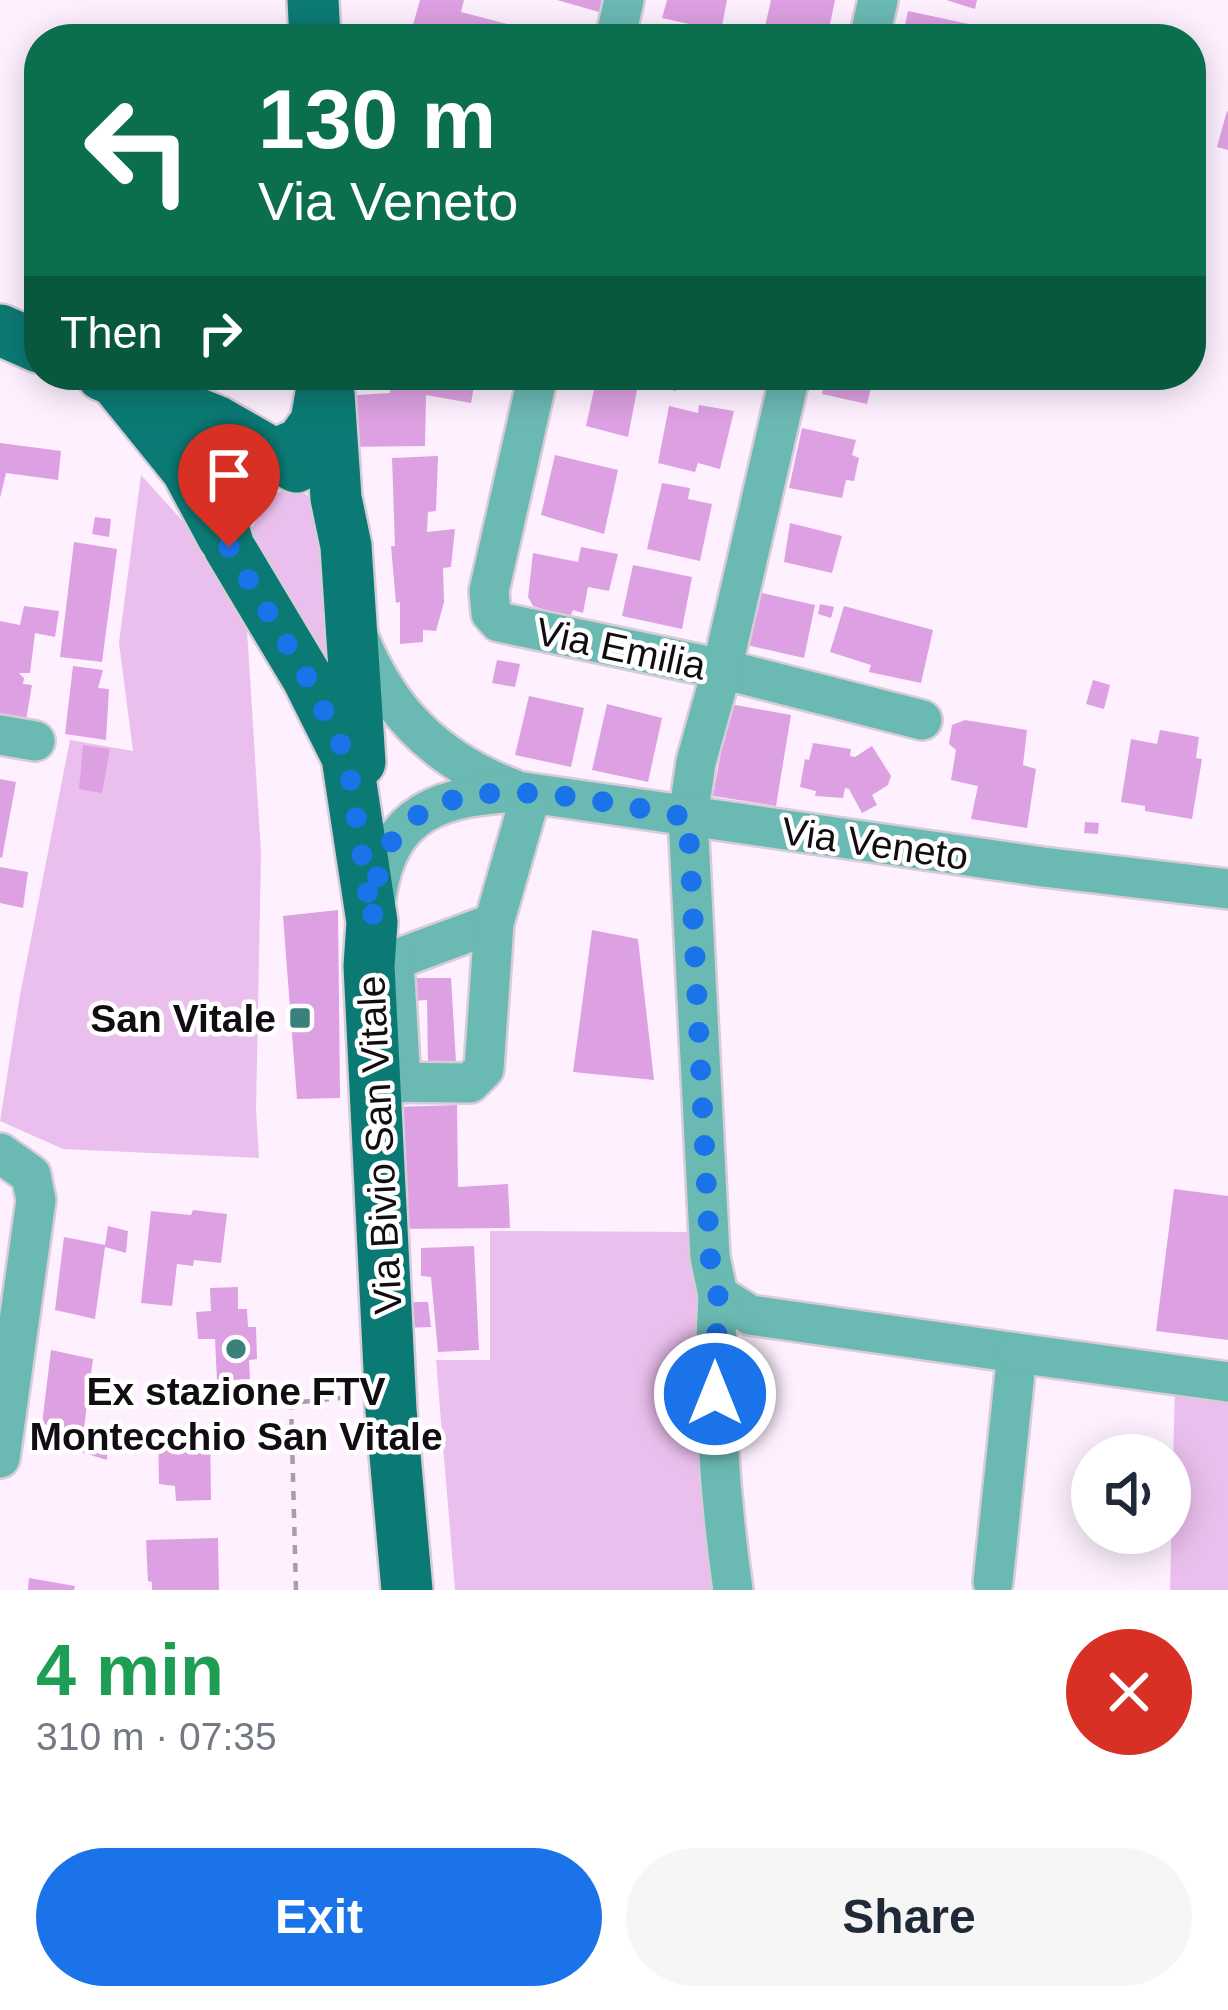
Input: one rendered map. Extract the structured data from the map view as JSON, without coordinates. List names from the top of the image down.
{
  "streets": {
    "main road": ["Via Bivio San Vitale"],
    "street": ["Via Emilia", "Via Veneto"]
  },
  "crossings": [
    ["Via Veneto", "Via Bivio San Vitale"]
  ],
  "places": {
    "transit": ["San Vitale"],
    "other": ["Ex stazione FTV Montecchio San Vitale"]
  },
  "page": {
    "turn": ["130 m", "Via Veneto"],
    "then": "Then",
    "heading": ["4 min", "310 m · 07:35"],
    "buttons": ["Exit", "Share"]
  }
}
